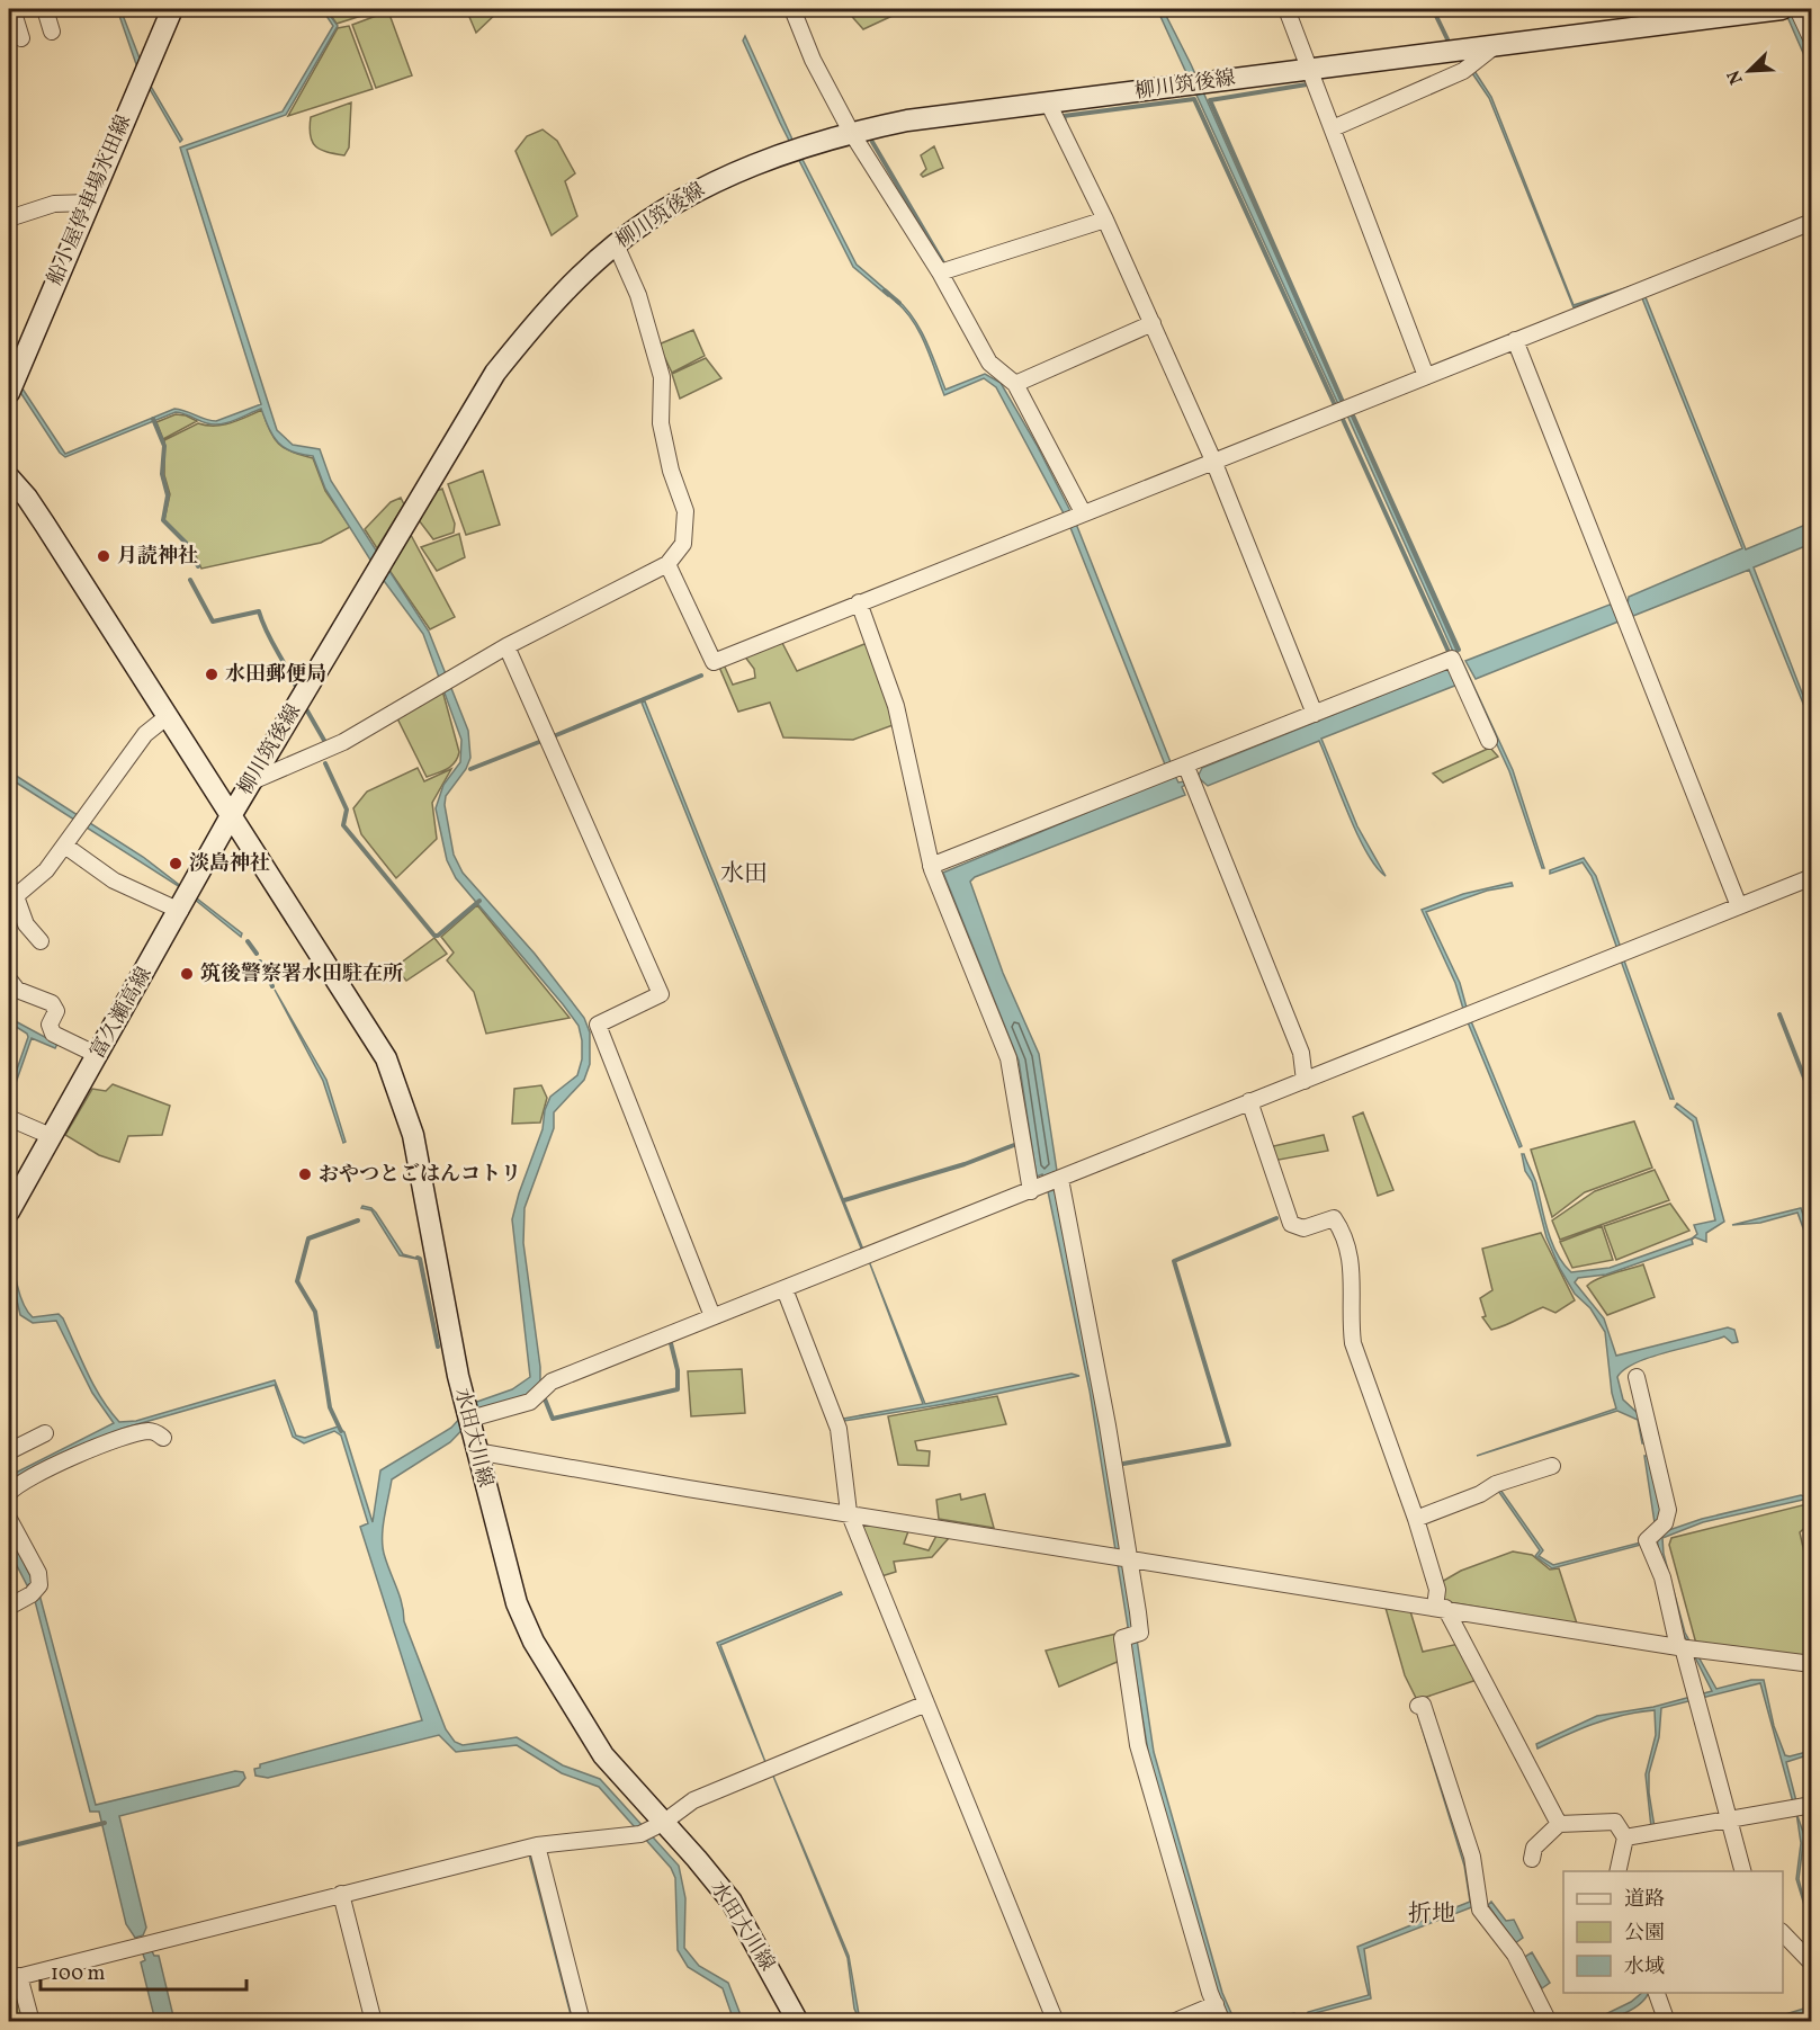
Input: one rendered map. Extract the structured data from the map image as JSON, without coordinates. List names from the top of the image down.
{
  "streets": {
    "main road": [
      "柳川筑後線",
      "船小屋停車場水田線",
      "富久瀬高線",
      "水田大川線"
    ]
  },
  "crossings": [
    ["柳川筑後線", "富久瀬高線"],
    ["柳川筑後線", "水田大川線"],
    ["富久瀬高線", "水田大川線"]
  ],
  "districts": ["水田", "折地"],
  "places": [
    "月読神社",
    "水田郵便局",
    "淡島神社",
    "筑後警察署水田駐在所",
    "おやつとごはんコトリ"
  ],
  "legend": ["道路", "公園", "水域"],
  "scale_bar": "100 m",
  "north": "bottom left"
}
